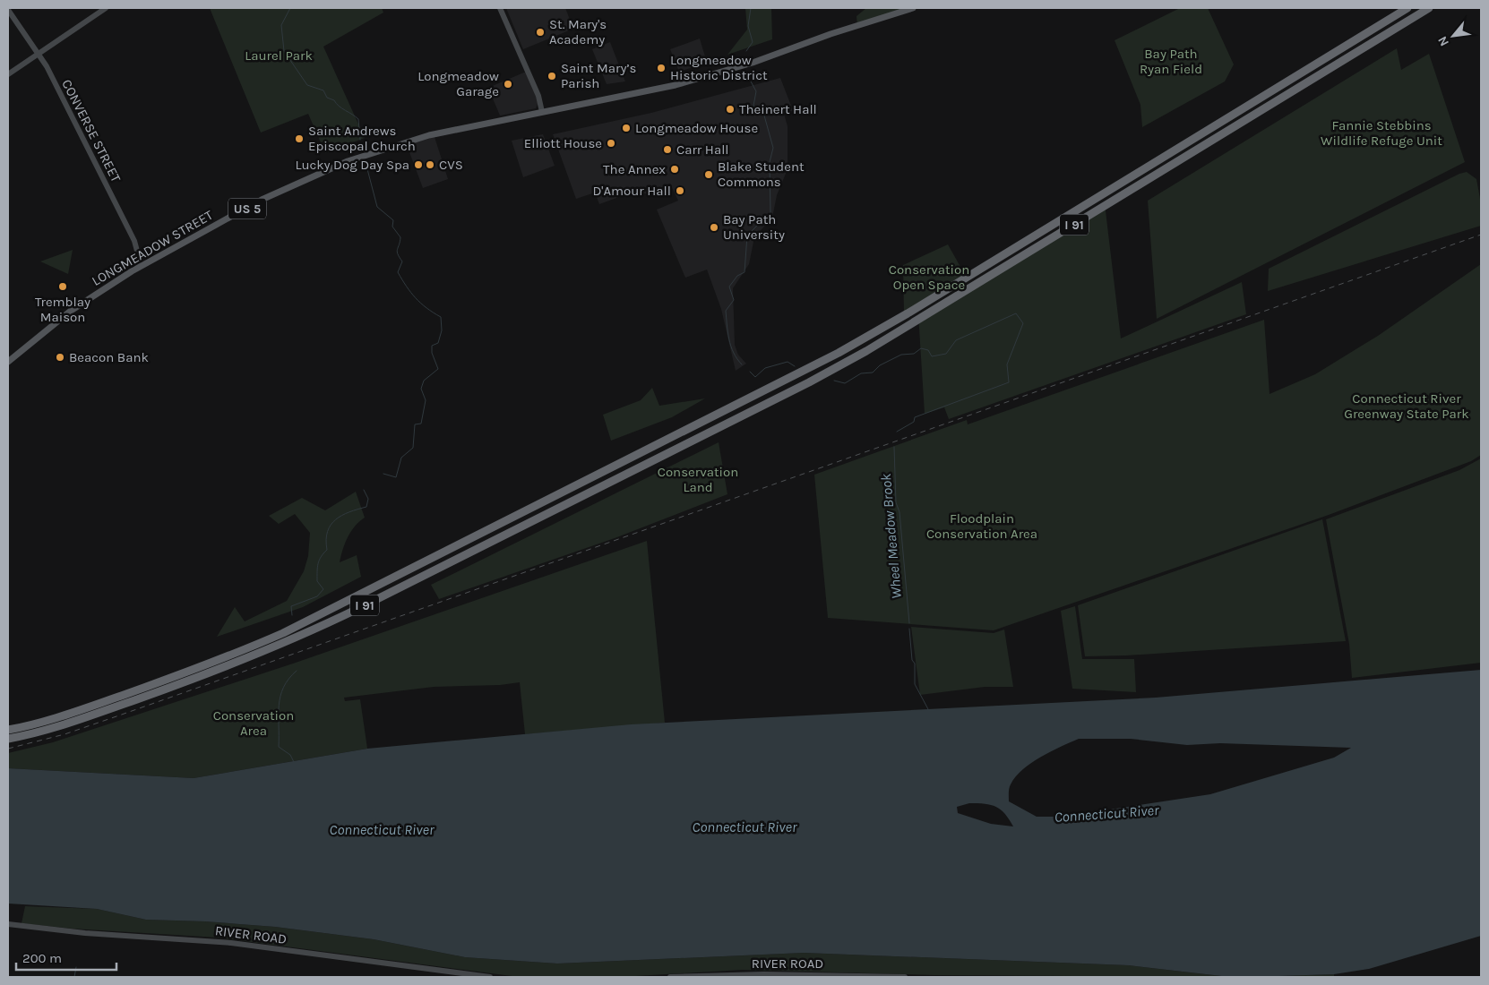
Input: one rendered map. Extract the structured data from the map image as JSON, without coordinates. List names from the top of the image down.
{
  "streets": {
    "highway": ["I 91"],
    "main road": ["US 5", "LONGMEADOW STREET"],
    "street": ["CONVERSE STREET", "RIVER ROAD"]
  },
  "crossings": [
    ["CONVERSE STREET", "LONGMEADOW STREET"]
  ],
  "water": ["Wheel Meadow Brook", "Connecticut River"],
  "parks": [
    "Bay Path Ryan Field",
    "Laurel Park",
    "Fannie Stebbins Wildlife Refuge Unit",
    "Conservation Open Space",
    "Connecticut River Greenway State Park",
    "Conservation Land",
    "Floodplain Conservation Area",
    "Conservation Area"
  ],
  "places": [
    "St. Mary's Academy",
    "Longmeadow Historic District",
    "Saint Mary’s Parish",
    "Longmeadow Garage",
    "Theinert Hall",
    "Longmeadow House",
    "Saint Andrews Episcopal Church",
    "Elliott House",
    "Carr Hall",
    "Lucky Dog Day Spa",
    "CVS",
    "The Annex",
    "Blake Student Commons",
    "D'Amour Hall",
    "Bay Path University",
    "Tremblay Maison",
    "Beacon Bank"
  ],
  "scale_bar": "200 m",
  "north": "bottom left"
}
